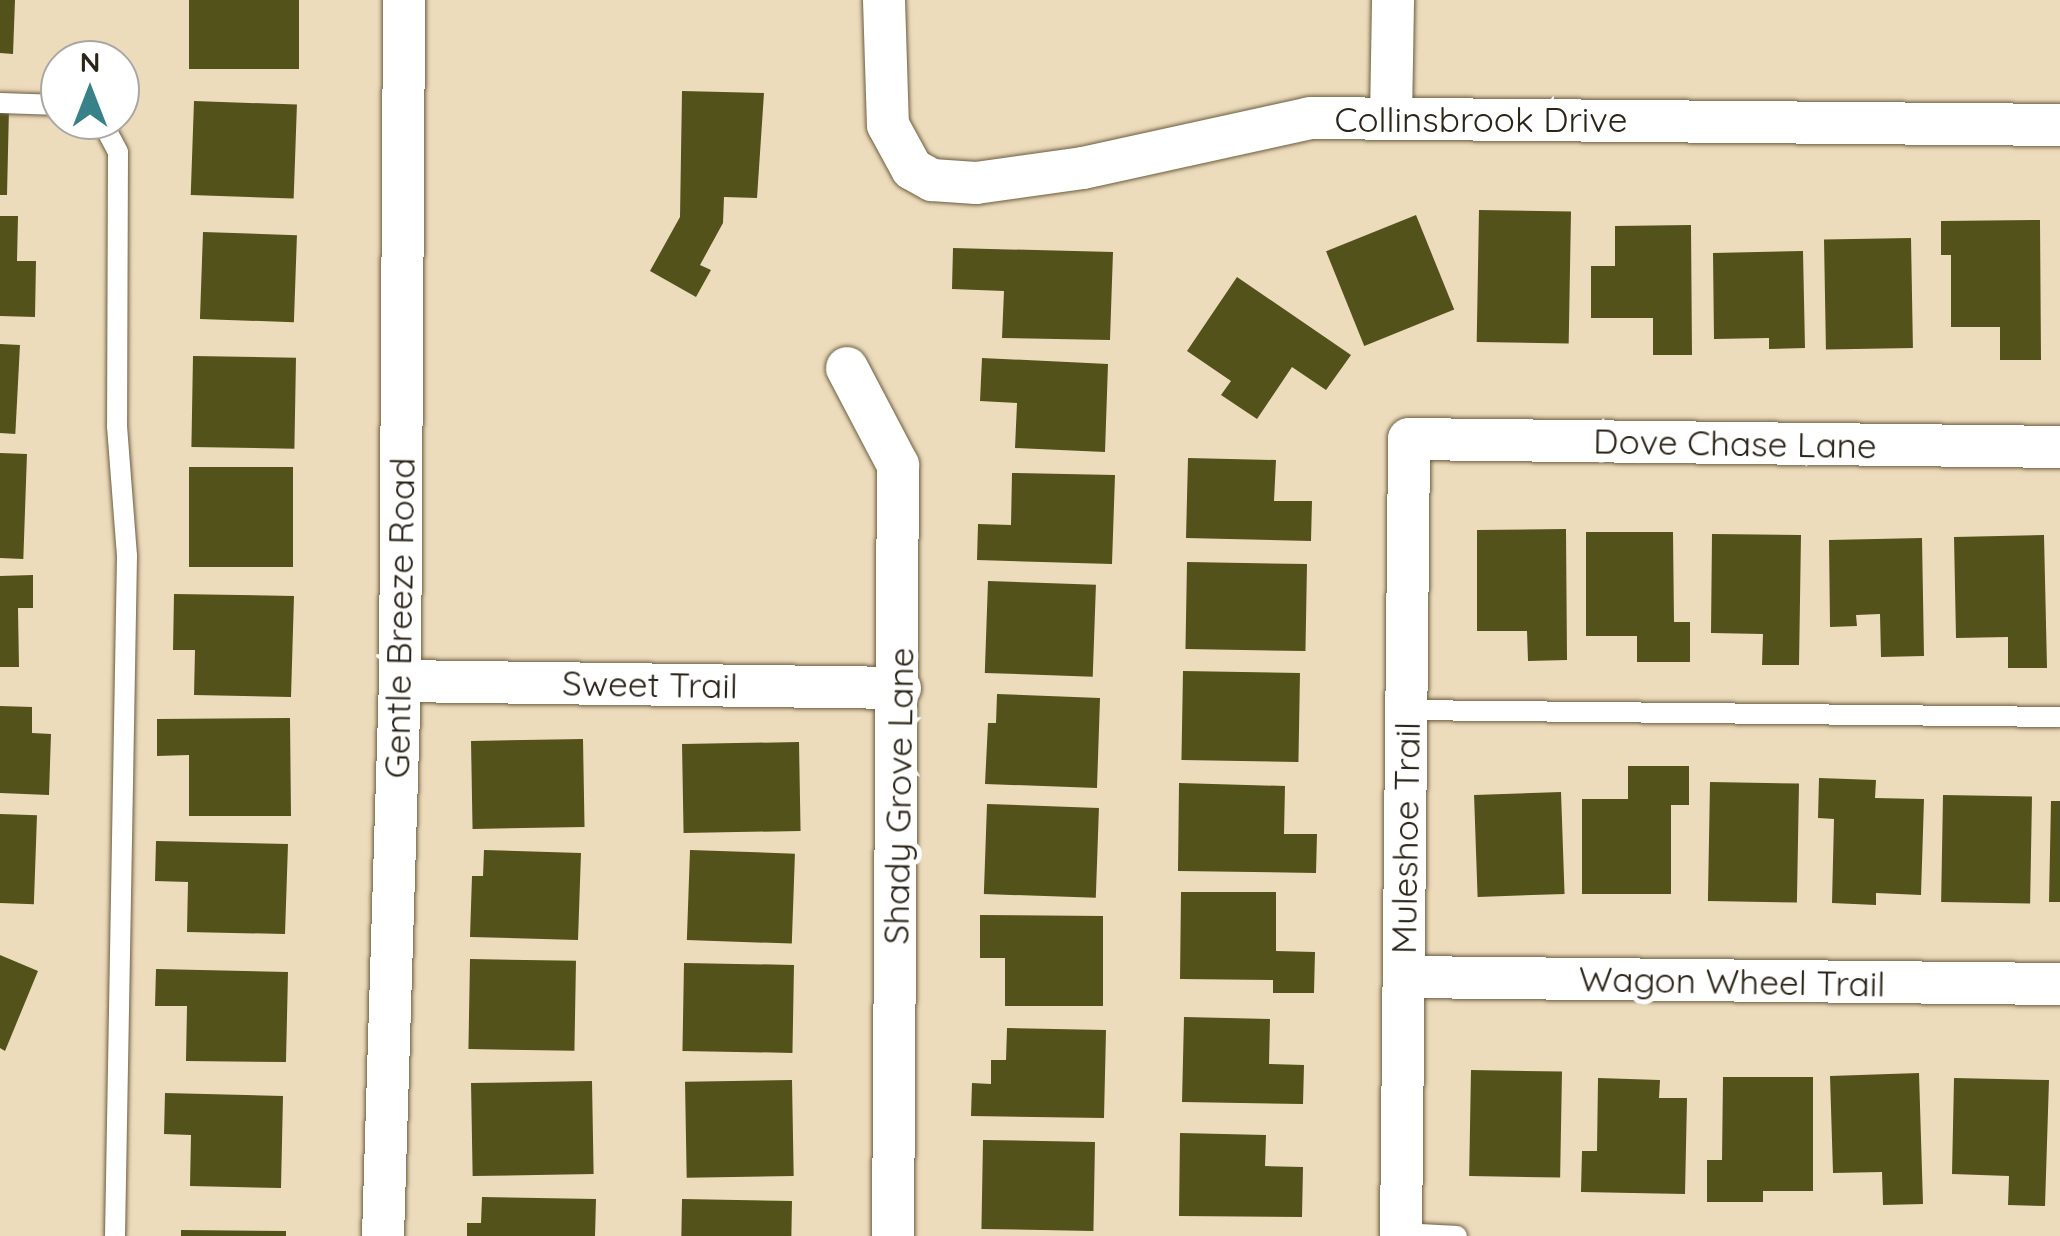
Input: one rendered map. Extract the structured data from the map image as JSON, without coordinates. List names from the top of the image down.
{
  "streets": {
    "street": [
      "Collinsbrook Drive",
      "Dove Chase Lane",
      "Gentle Breeze Road",
      "Sweet Trail",
      "Shady Grove Lane",
      "Muleshoe Trail",
      "Wagon Wheel Trail"
    ]
  },
  "crossings": [
    ["Dove Chase Lane", "Muleshoe Trail"],
    ["Gentle Breeze Road", "Sweet Trail"],
    ["Sweet Trail", "Shady Grove Lane"],
    ["Muleshoe Trail", "Wagon Wheel Trail"]
  ],
  "north": "top"
}
